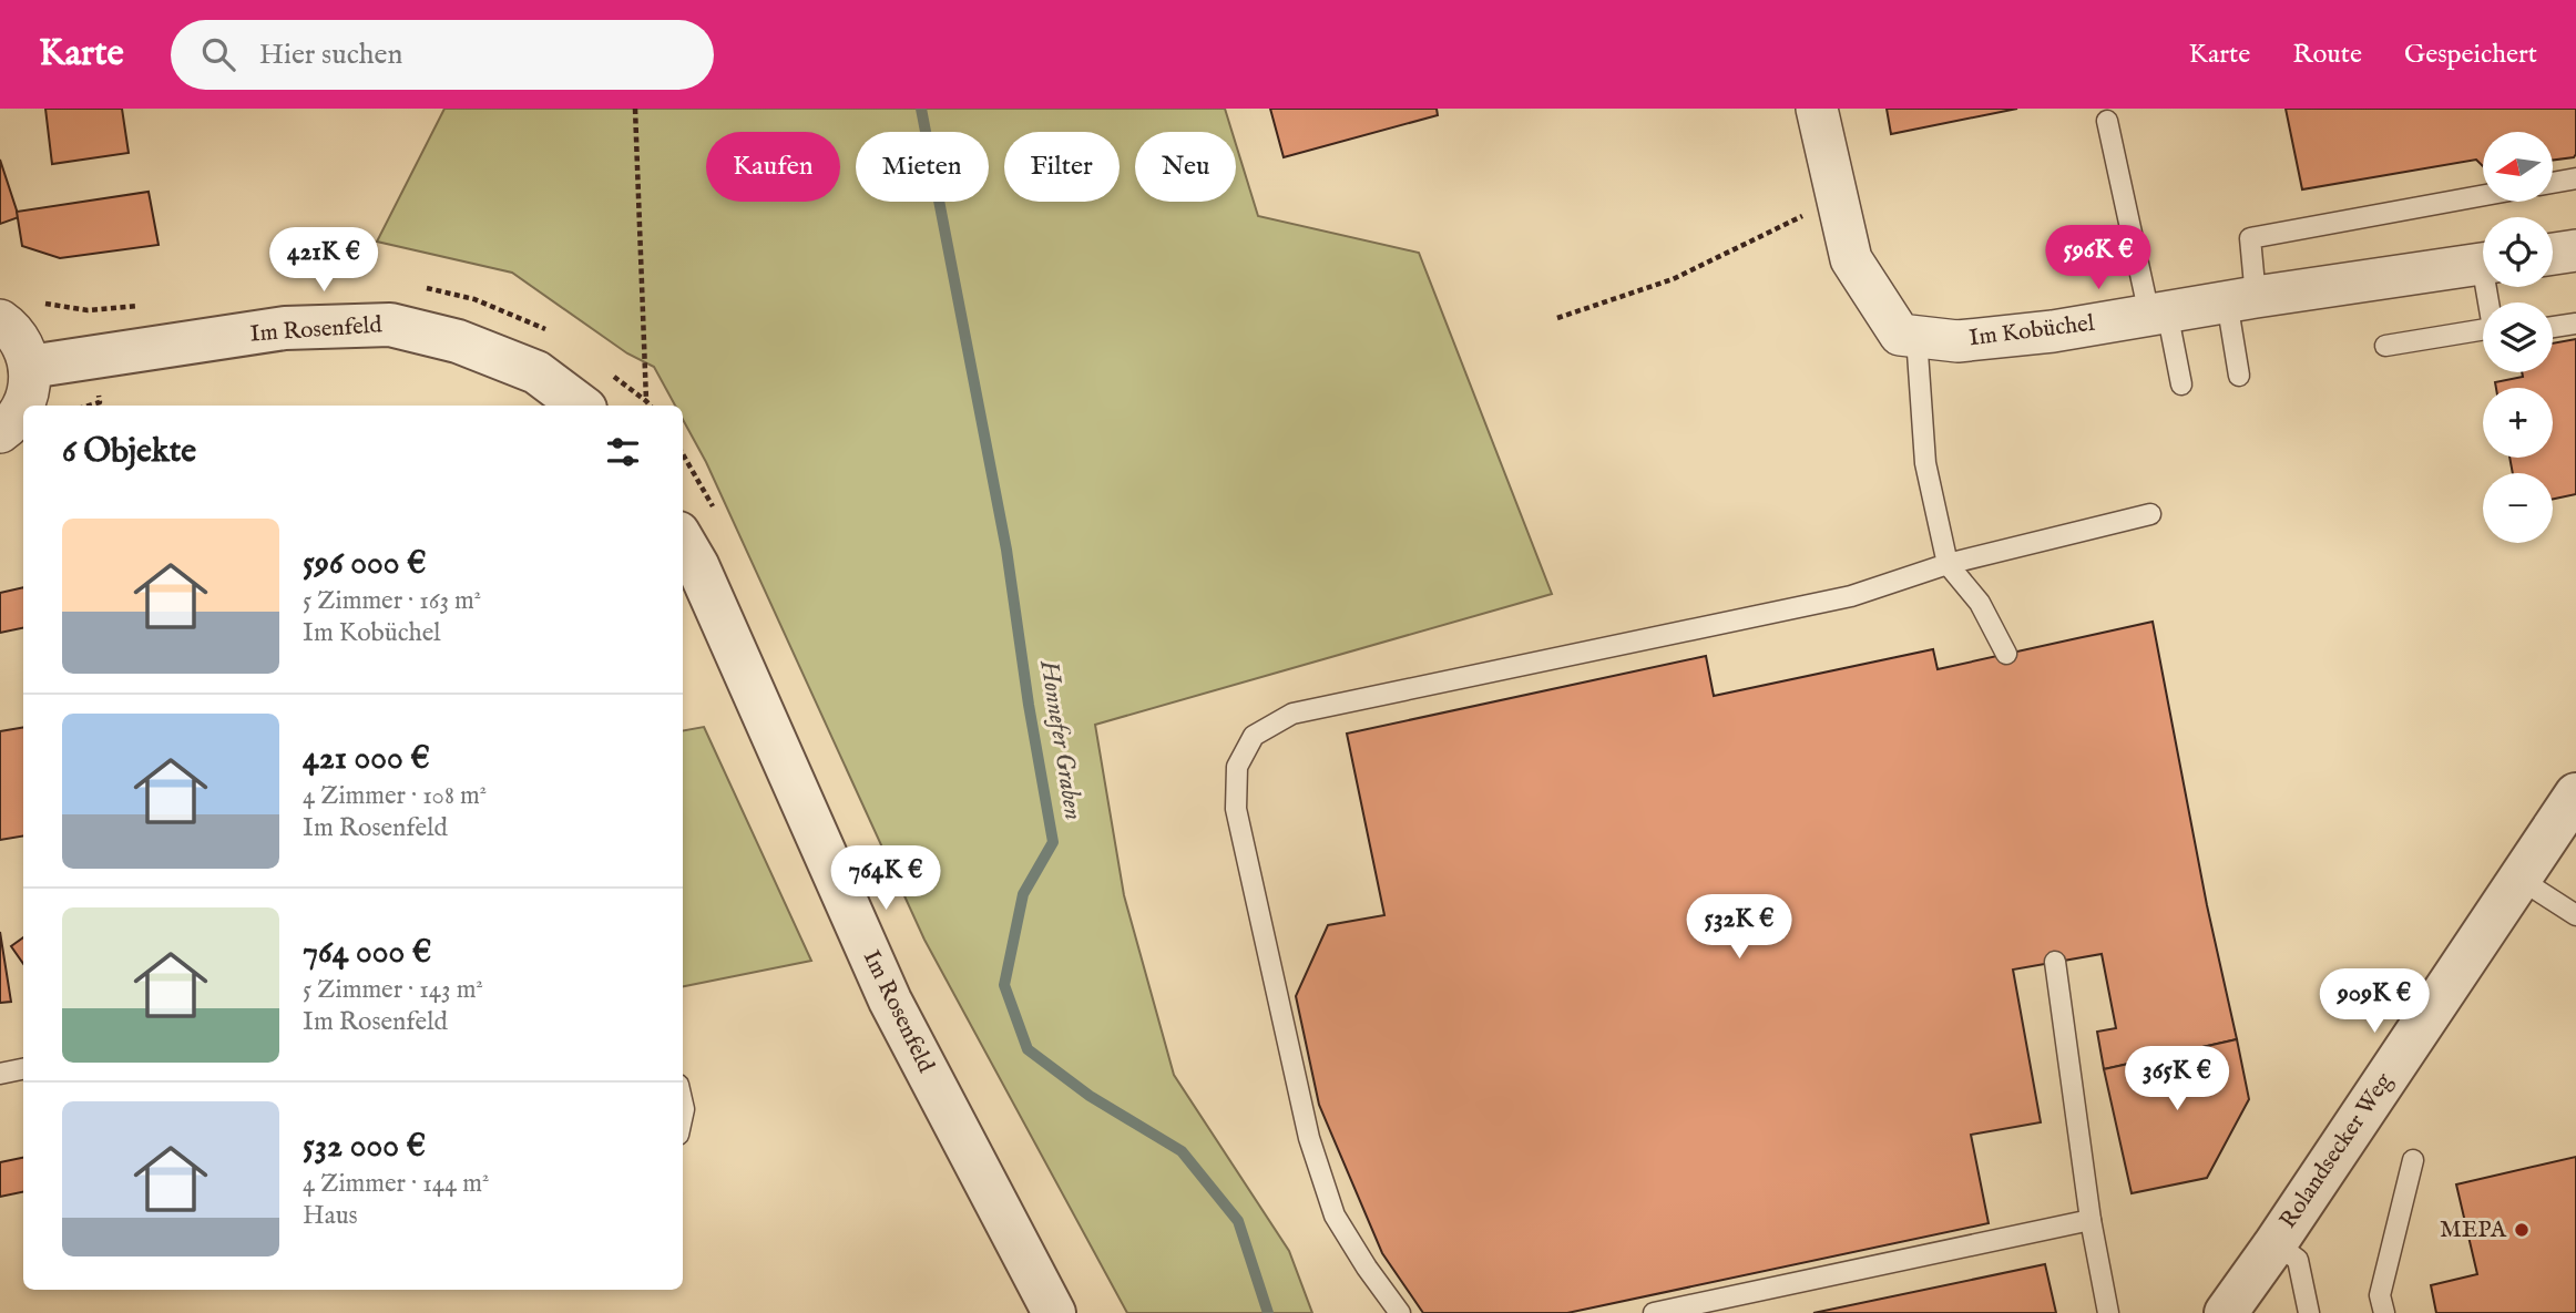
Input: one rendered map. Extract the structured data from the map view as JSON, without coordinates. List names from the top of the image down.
{
  "streets": {
    "street": ["Im Rosenfeld", "Im Kobüchel", "Rolandsecker Weg"]
  },
  "water": ["Honnefer Graben"],
  "places": ["MEPA"],
  "north": "left",
  "page": {
    "header": "Karte",
    "search": "Hier suchen",
    "nav": ["Karte", "Route", "Gespeichert"],
    "map_buttons": ["+", "−"],
    "chip": [
      "Kaufen",
      "Mieten",
      "Filter",
      "Neu"
    ],
    "price": [
      "596K €",
      "421K €",
      "764K €",
      "532K €",
      "909K €",
      "365K €"
    ],
    "heading": "6 Objekte",
    "list": [
      {
        "name": "596 000 €",
        "note": "5 Zimmer · 163 m² · Im Kobüchel"
      },
      {
        "name": "421 000 €",
        "note": "4 Zimmer · 108 m² · Im Rosenfeld"
      },
      {
        "name": "764 000 €",
        "note": "5 Zimmer · 143 m² · Im Rosenfeld"
      },
      {
        "name": "532 000 €",
        "note": "4 Zimmer · 144 m² · Haus"
      }
    ]
  }
}
